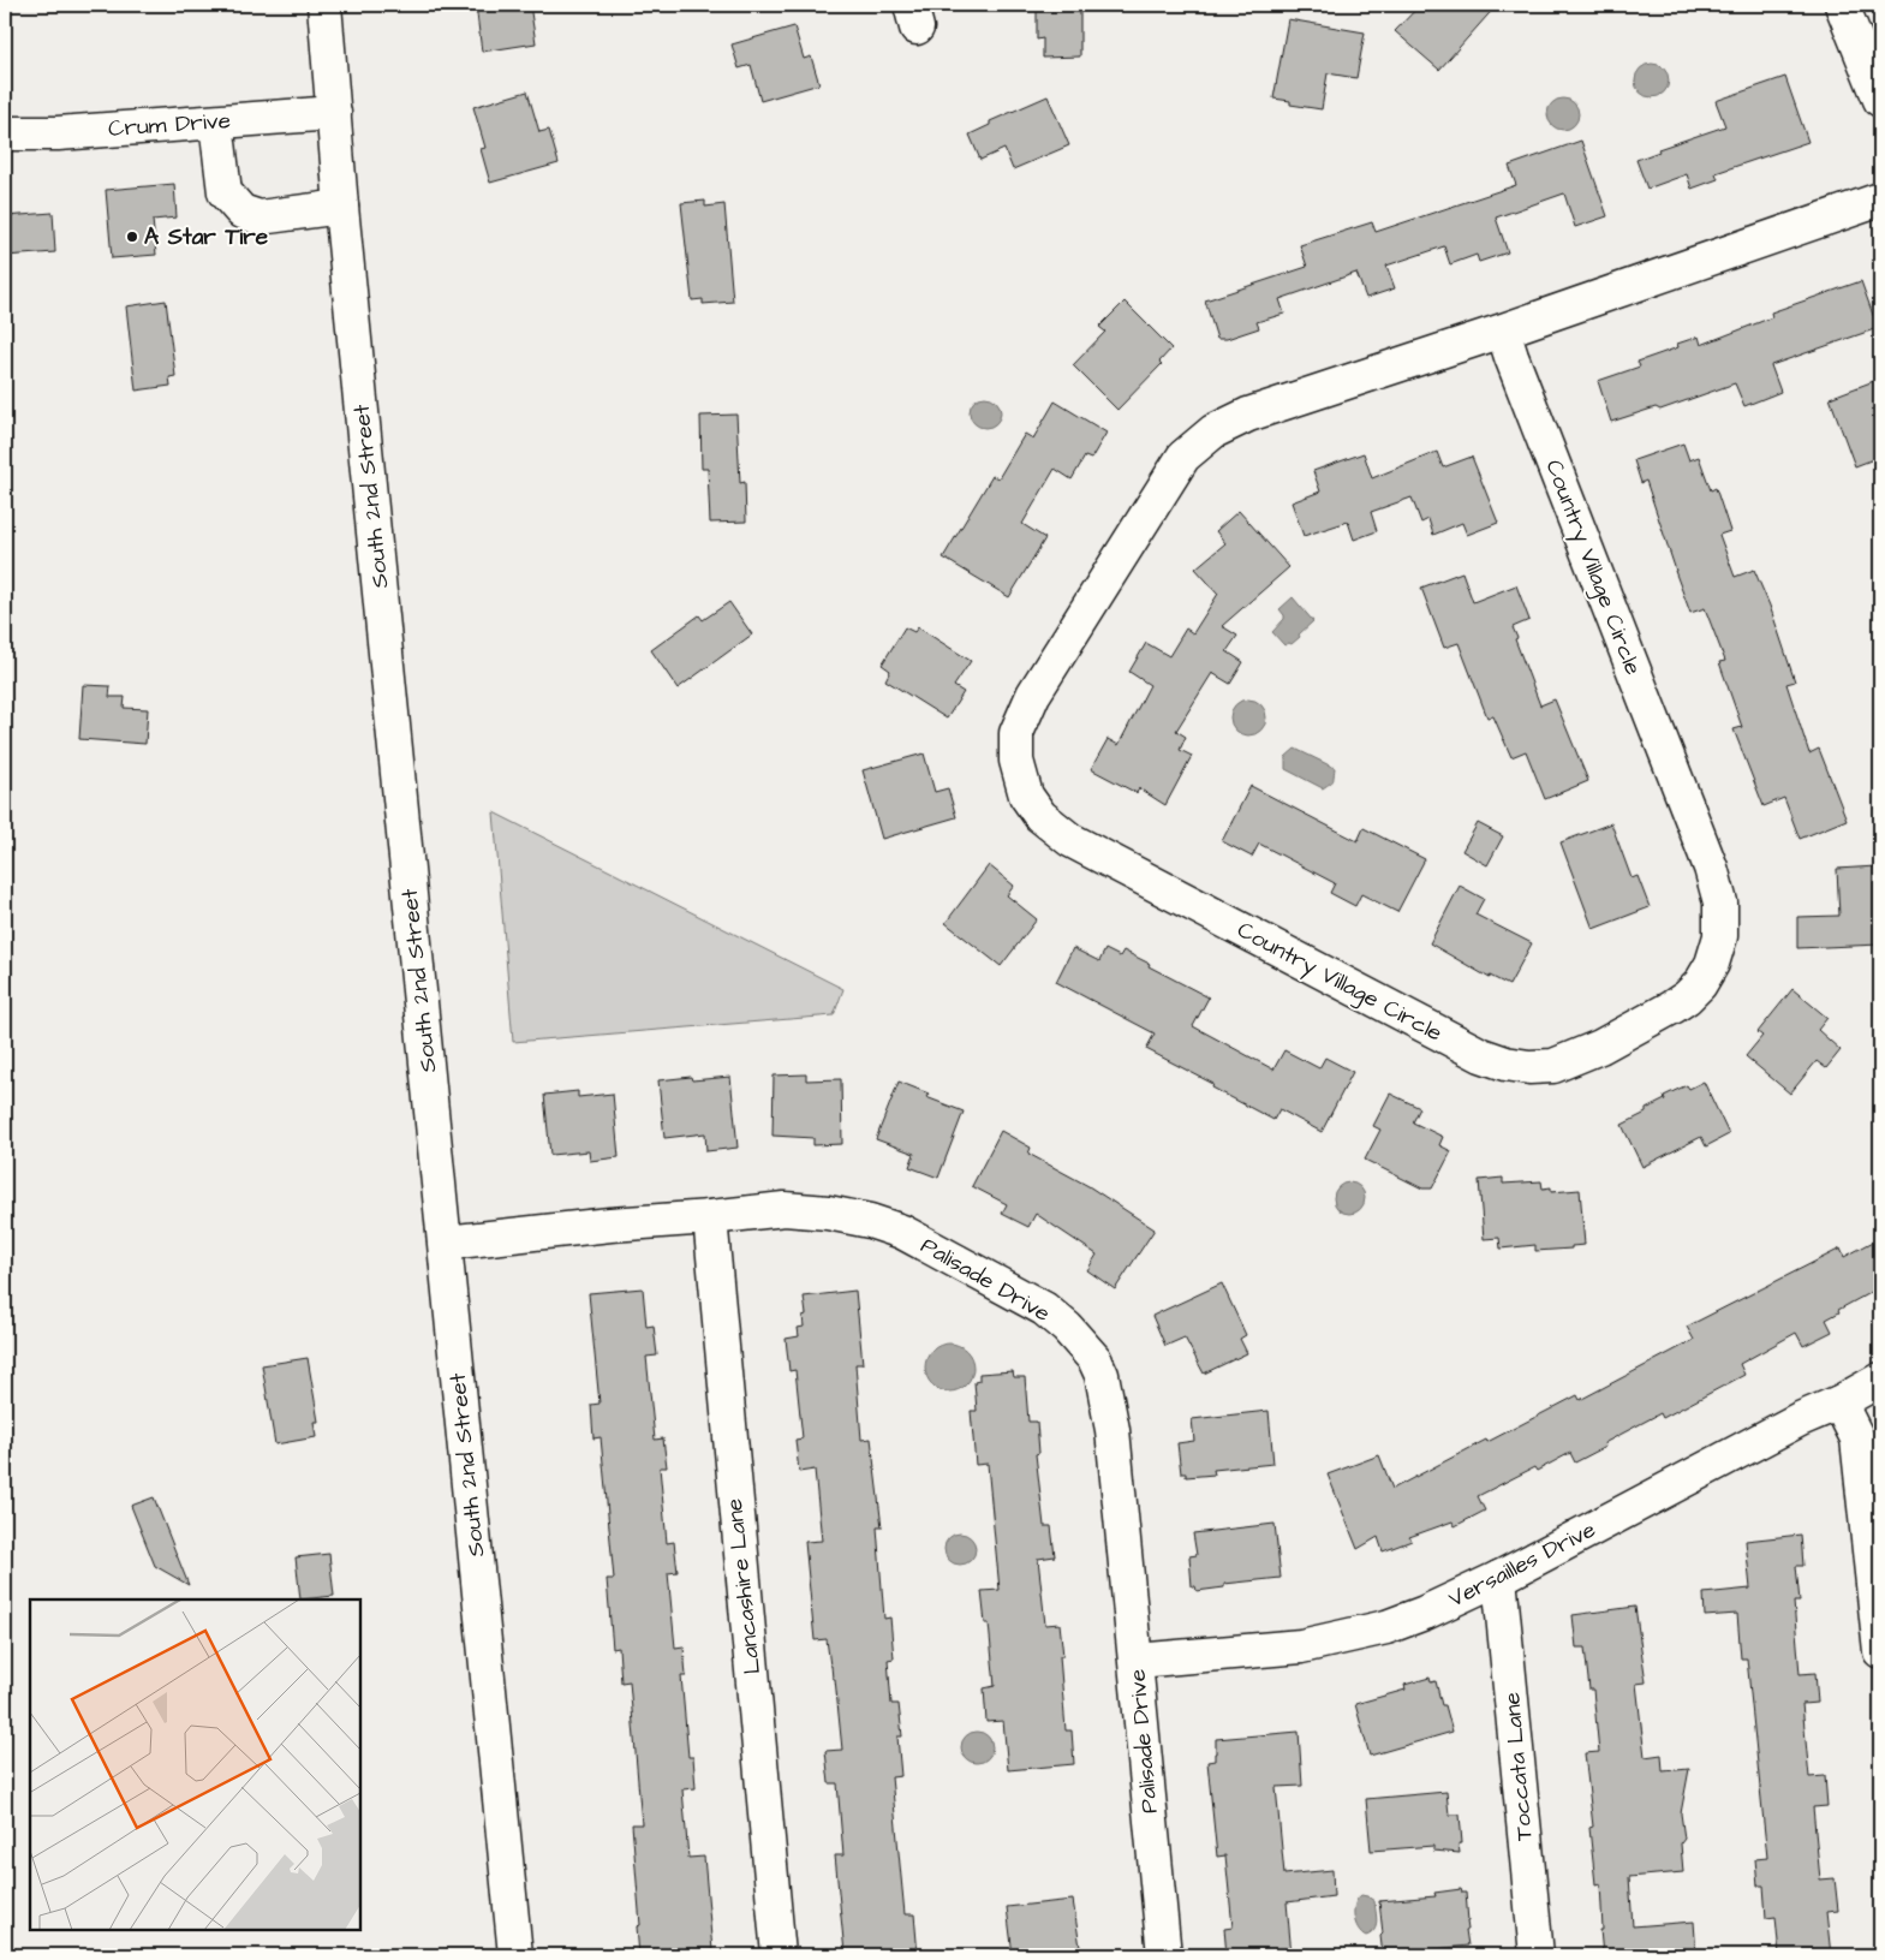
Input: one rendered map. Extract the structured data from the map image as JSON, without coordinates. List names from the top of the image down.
{
  "streets": {
    "street": [
      "Crum Drive",
      "South 2nd Street",
      "Country Village Circle",
      "Palisade Drive",
      "Versailles Drive",
      "Lancashire Lane",
      "Toccata Lane"
    ]
  },
  "crossings": [
    ["Crum Drive", "South 2nd Street"],
    ["South 2nd Street", "Palisade Drive"],
    ["Palisade Drive", "Versailles Drive"],
    ["Palisade Drive", "Lancashire Lane"],
    ["Versailles Drive", "Toccata Lane"]
  ],
  "places": ["A Star Tire"]
}
